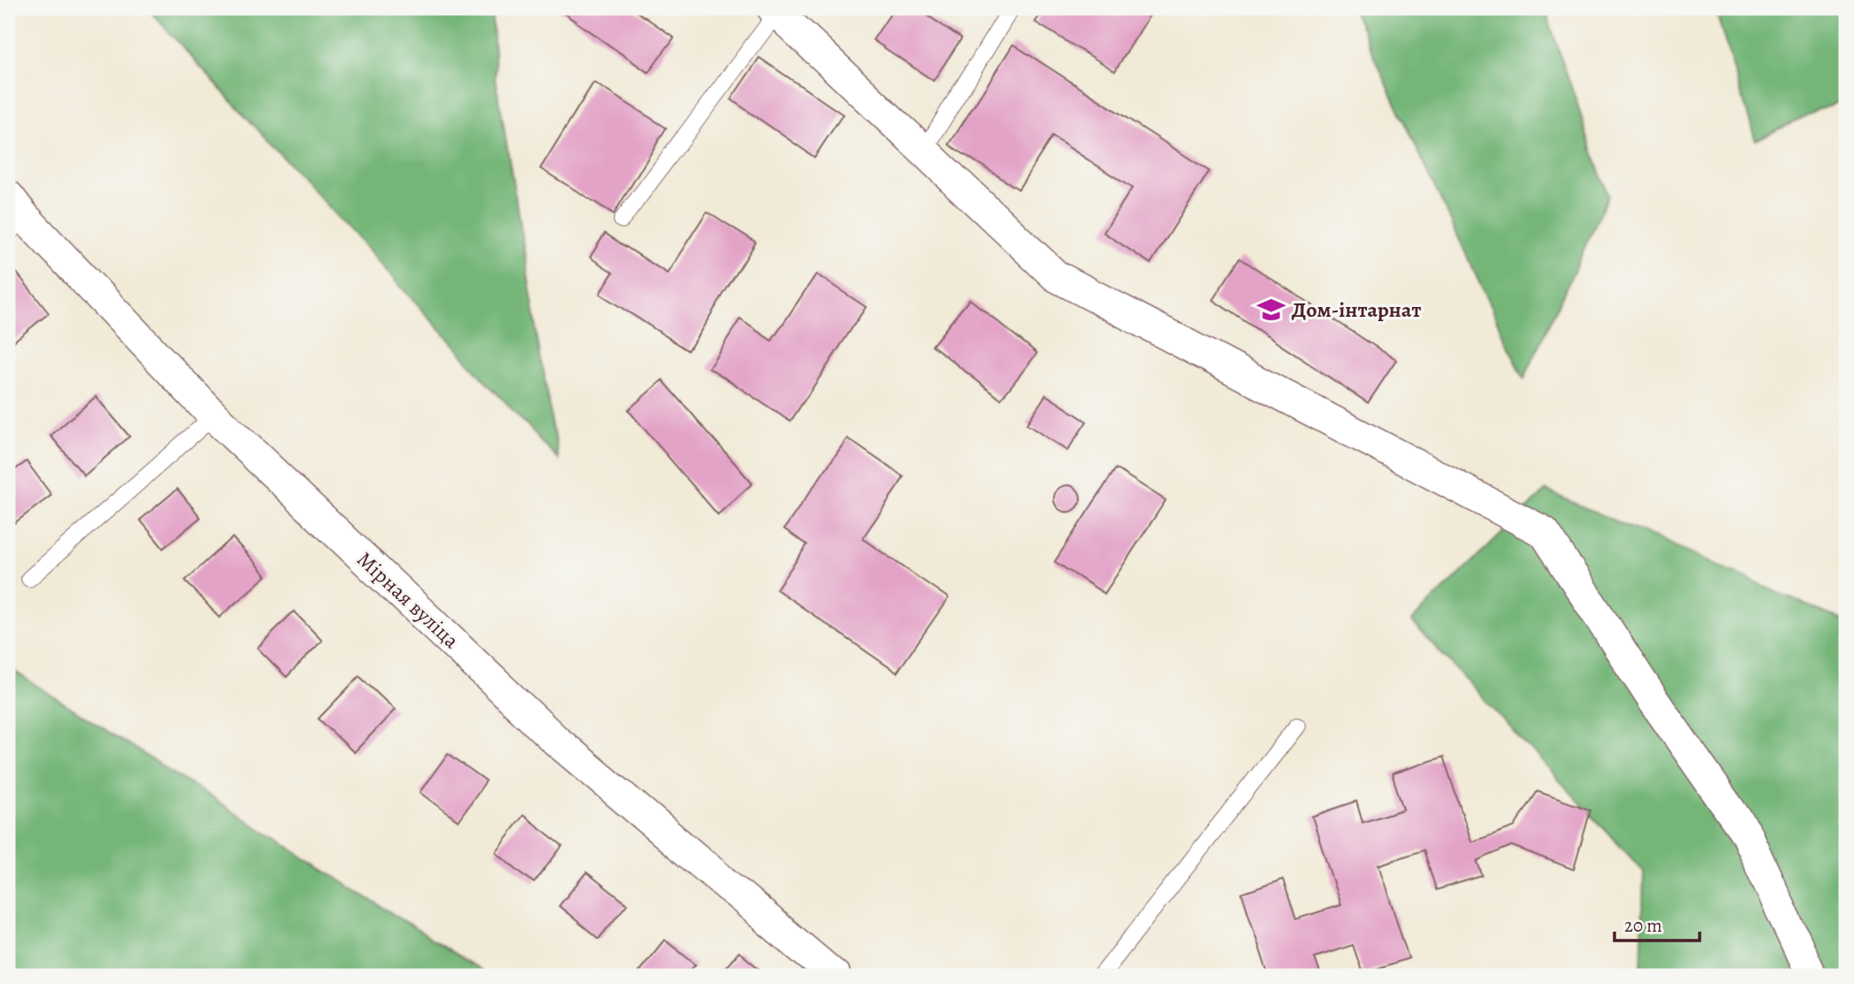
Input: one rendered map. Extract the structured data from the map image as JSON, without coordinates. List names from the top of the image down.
{
  "streets": {
    "street": ["Мірная вуліца"]
  },
  "places": {
    "school or university": ["Дом-інтарнат"]
  },
  "scale_bar": "20 m"
}
